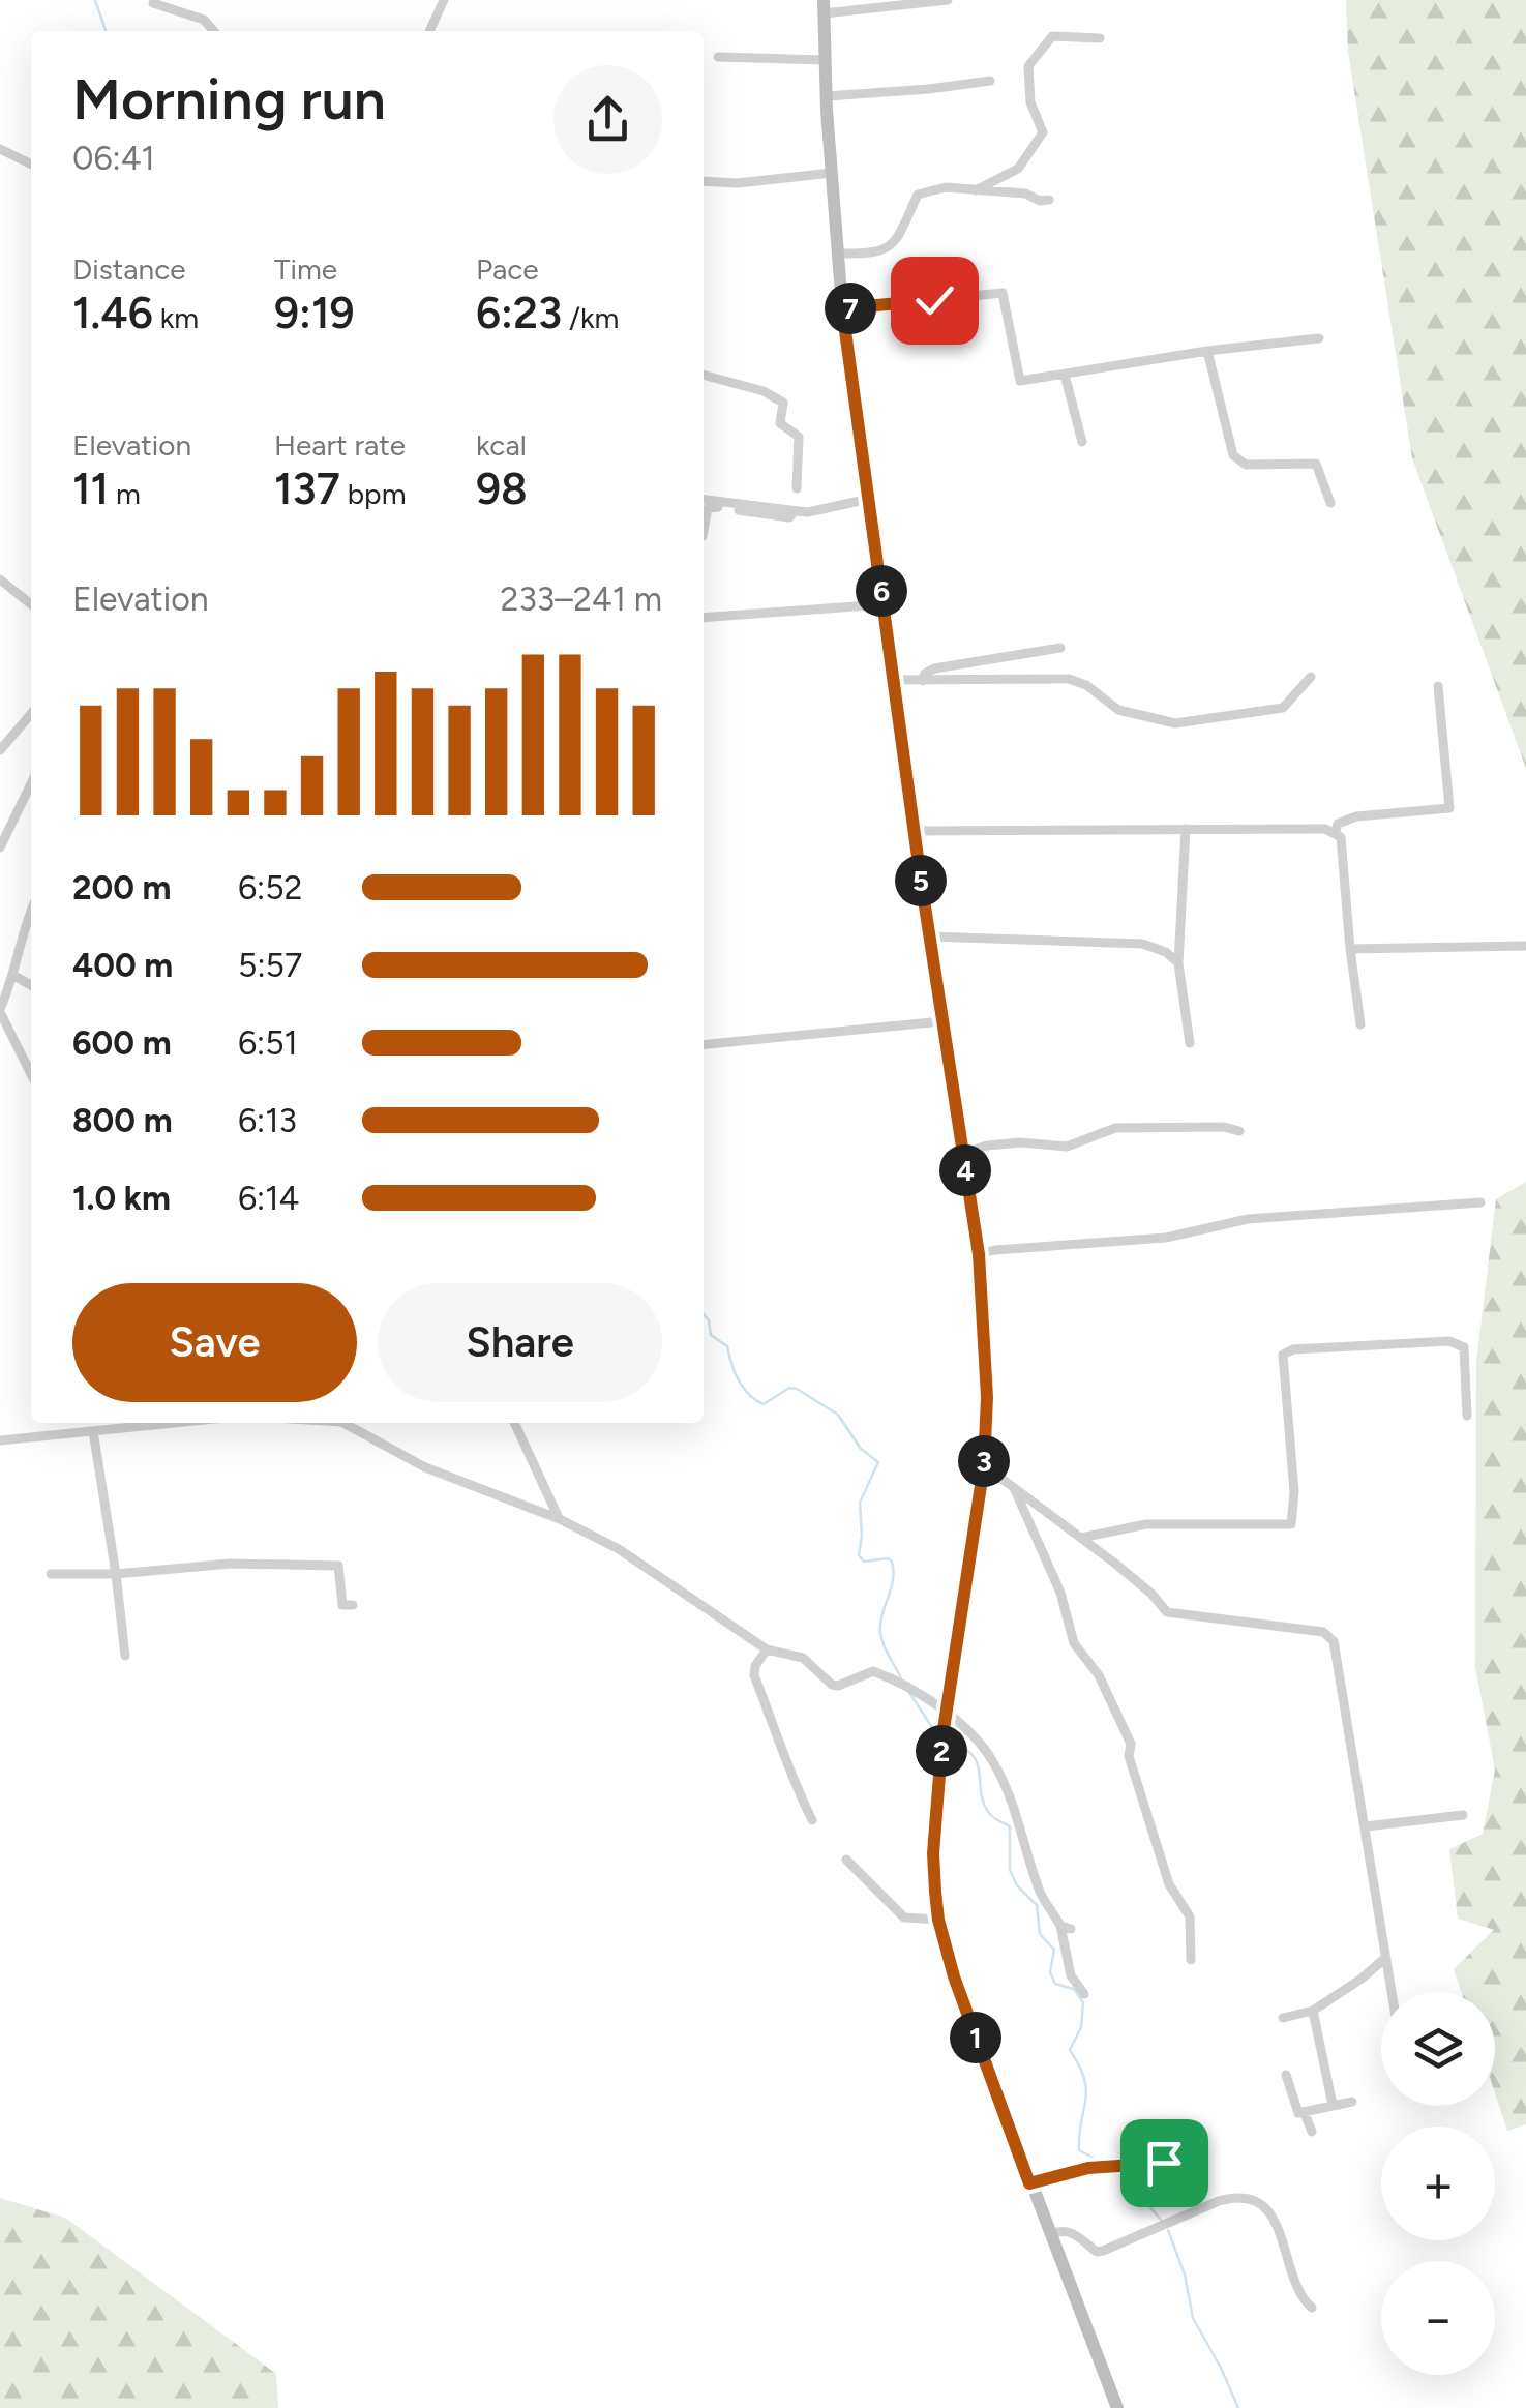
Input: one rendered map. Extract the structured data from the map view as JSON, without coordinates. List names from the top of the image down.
{
  "page": {
    "heading": ["Morning run", "06:41"],
    "stats": [
      ["Distance", "1.46 km"],
      ["Time", "9:19"],
      ["Pace", "6:23 /km"],
      ["Elevation", "11 m"],
      ["Heart rate", "137 bpm"],
      ["kcal", "98"]
    ],
    "pins": [
      "7",
      "6",
      "5",
      "4",
      "3",
      "2",
      "1"
    ],
    "chart": ["Elevation", "233–241 m"],
    "list": [
      {
        "name": "200 m",
        "note": "6:52"
      },
      {
        "name": "400 m",
        "note": "5:57"
      },
      {
        "name": "600 m",
        "note": "6:51"
      },
      {
        "name": "800 m",
        "note": "6:13"
      },
      {
        "name": "1.0 km",
        "note": "6:14"
      }
    ],
    "buttons": ["Save", "Share"],
    "map_buttons": ["+", "−"]
  }
}
